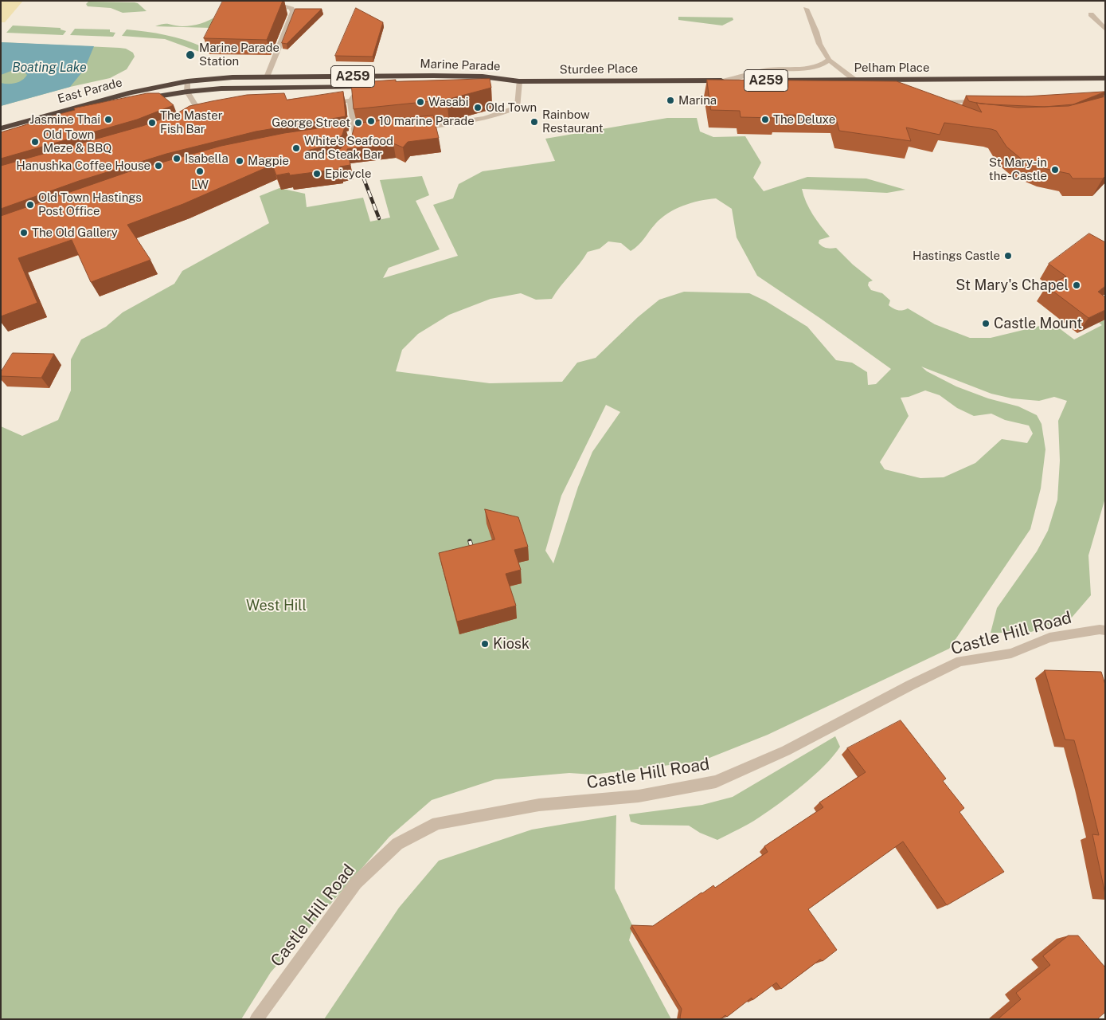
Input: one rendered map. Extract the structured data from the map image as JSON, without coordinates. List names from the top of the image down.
{
  "streets": {
    "highway": [
      "Marine Parade",
      "Pelham Place",
      "Sturdee Place",
      "A259",
      "East Parade"
    ],
    "street": ["Castle Hill Road"]
  },
  "crossings": [
    ["Marine Parade", "Sturdee Place"],
    ["Marine Parade", "East Parade"],
    ["Pelham Place", "Sturdee Place"],
    ["A259", "East Parade"]
  ],
  "water": ["Boating Lake"],
  "parks": ["West Hill"],
  "places": [
    "Marine Parade Station",
    "Marina",
    "Wasabi",
    "Old Town",
    "Jasmine Thai",
    "The Deluxe",
    "10 marine Parade",
    "Rainbow Restaurant",
    "The Master Fish Bar",
    "George Street",
    "Old Town Meze & BBQ",
    "White's Seafood and Steak Bar",
    "Isabella",
    "Magpie",
    "Hanushka Coffee House",
    "St Mary-in the-Castle",
    "LW",
    "Epicycle",
    "Old Town Hastings Post Office",
    "The Old Gallery",
    "Hastings Castle",
    "St Mary's Chapel",
    "Castle Mount",
    "Kiosk"
  ]
}
